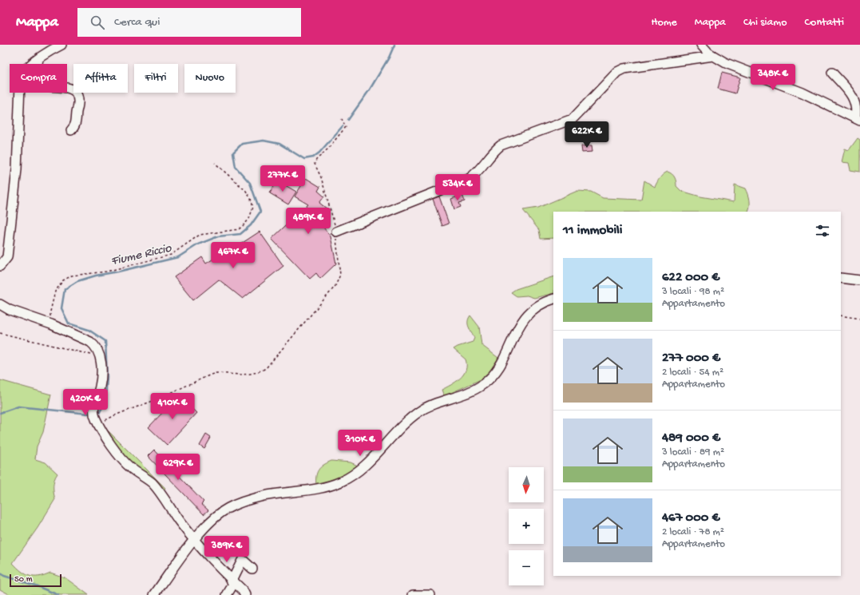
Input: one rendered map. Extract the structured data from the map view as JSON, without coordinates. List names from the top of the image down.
{
  "water": ["Fiume Riccio"],
  "scale_bar": "50 m",
  "north": "bottom",
  "page": {
    "header": "Mappa",
    "search": "Cerca qui",
    "nav": [
      "Home",
      "Mappa",
      "Chi siamo",
      "Contatti"
    ],
    "price": [
      "348K €",
      "622K €",
      "277K €",
      "534K €",
      "489K €",
      "467K €",
      "420K €",
      "410K €",
      "310K €",
      "629K €",
      "389K €"
    ],
    "chip": [
      "Compra",
      "Affitta",
      "Filtri",
      "Nuovo"
    ],
    "heading": "11 immobili",
    "list": [
      {
        "name": "622 000 €",
        "note": "3 locali · 98 m² · Appartamento"
      },
      {
        "name": "277 000 €",
        "note": "2 locali · 54 m² · Appartamento"
      },
      {
        "name": "489 000 €",
        "note": "3 locali · 89 m² · Appartamento"
      },
      {
        "name": "467 000 €",
        "note": "2 locali · 78 m² · Appartamento"
      }
    ],
    "map_buttons": ["+", "−"],
    "scale": "50 m"
  }
}
